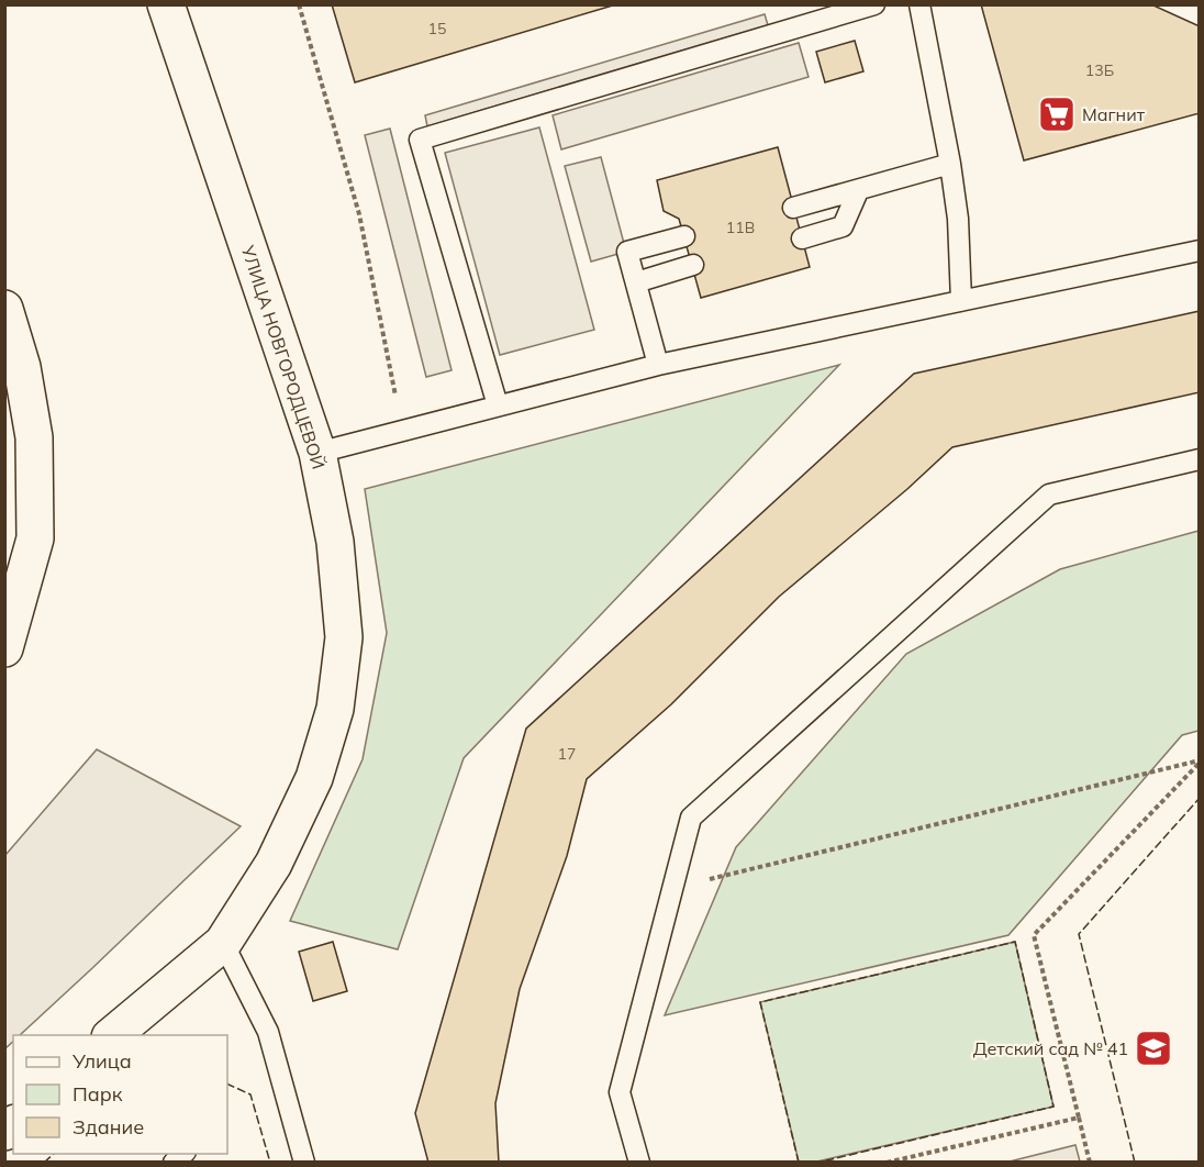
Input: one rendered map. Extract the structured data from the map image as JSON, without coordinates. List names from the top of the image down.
{
  "streets": {
    "street": ["УЛИЦА НОВГОРОДЦЕВОЙ"]
  },
  "places": {
    "supermarket": ["Магнит"],
    "school or university": ["Детский сад № 41"]
  },
  "house_numbers": [
    "15",
    "13Б",
    "11В",
    "17"
  ],
  "legend": ["Улица", "Парк", "Здание"]
}
